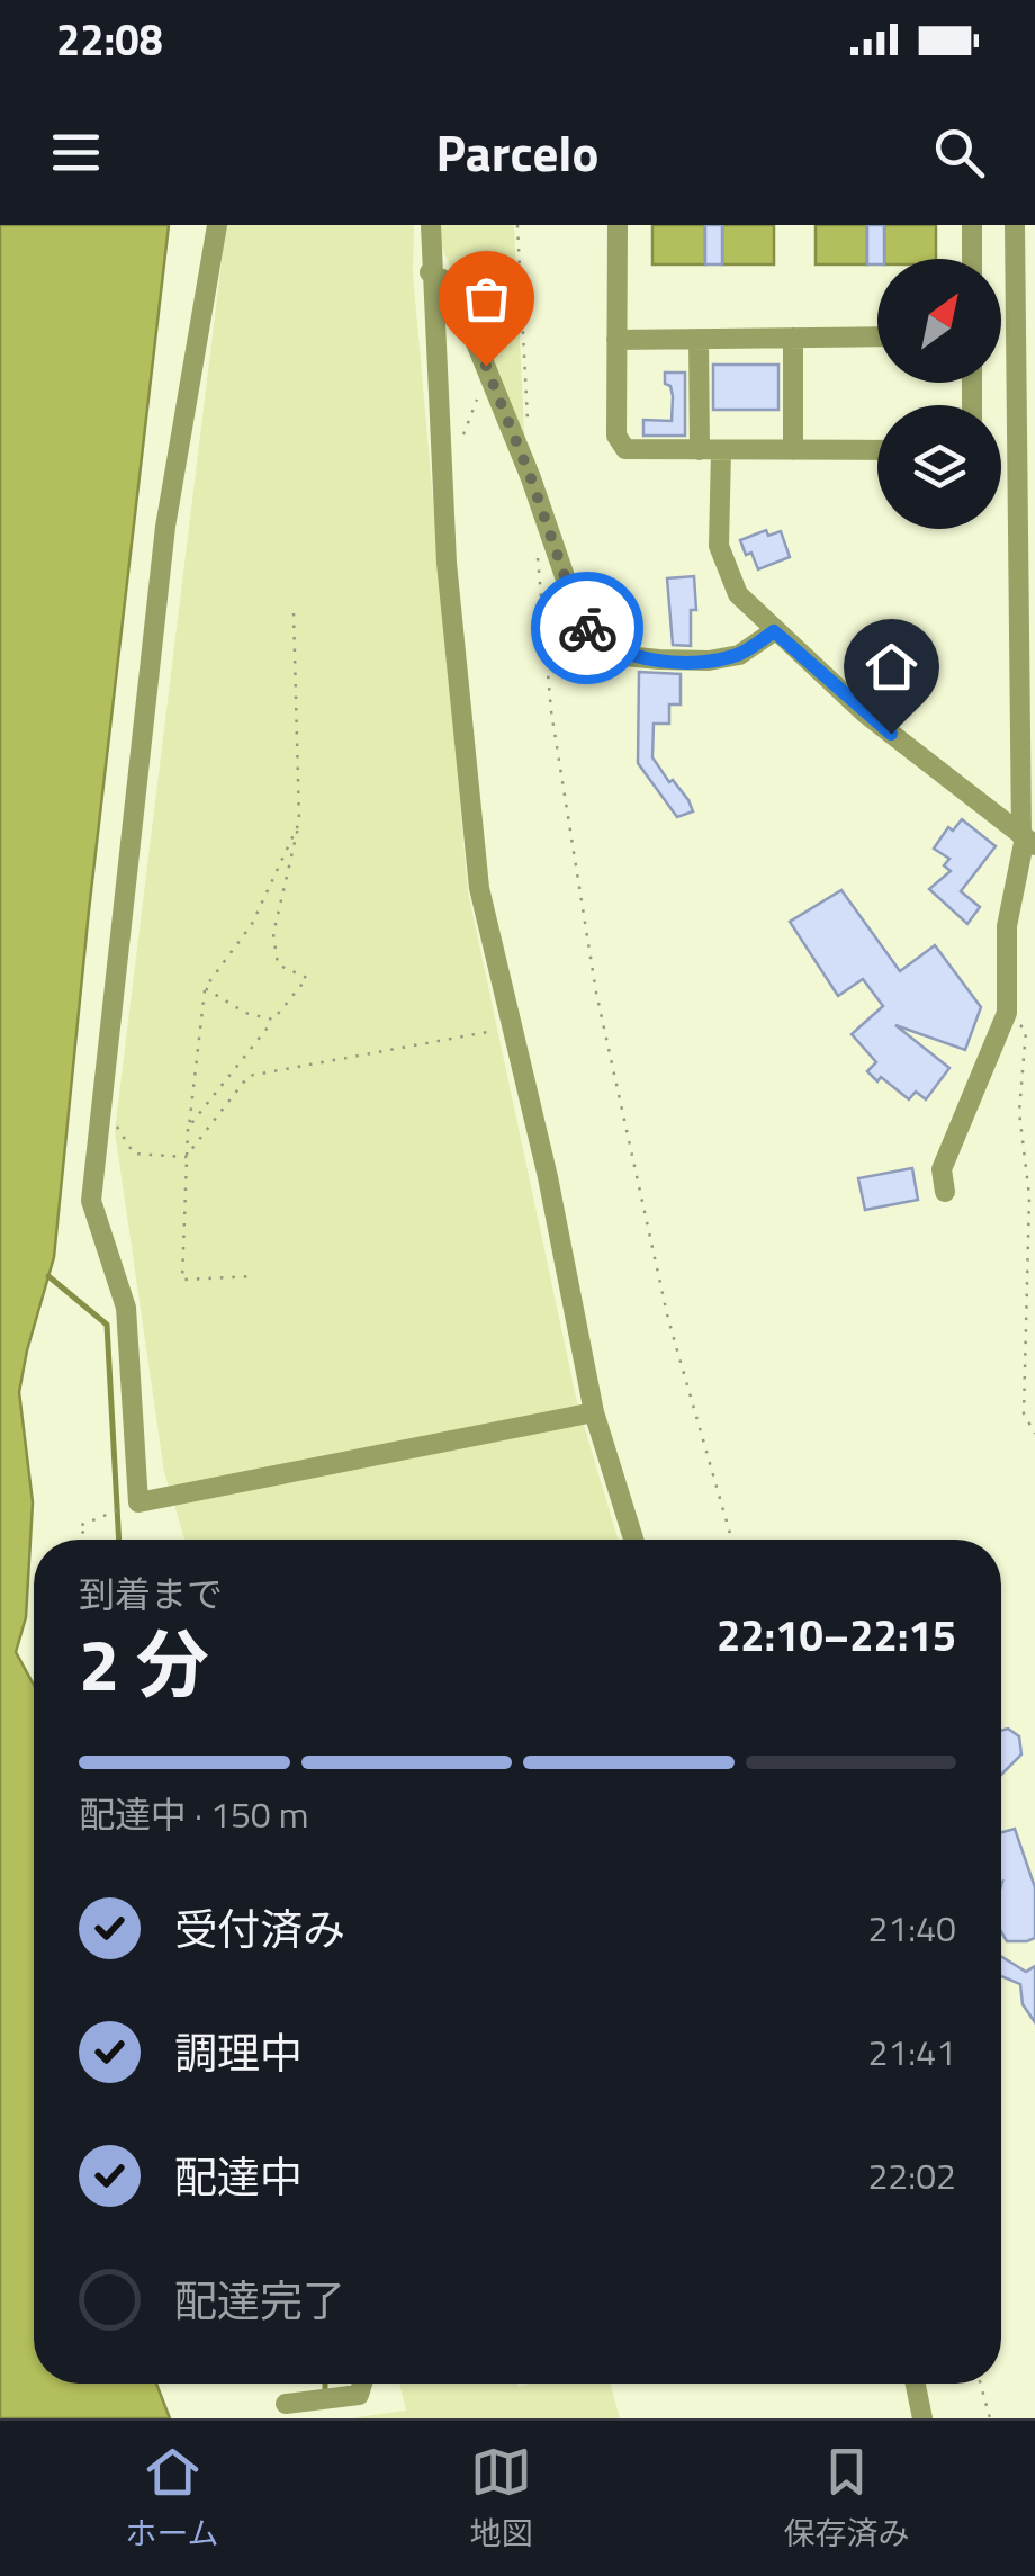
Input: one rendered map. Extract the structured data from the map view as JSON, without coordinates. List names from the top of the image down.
{
  "north": "top right",
  "page": {
    "status": "22:08",
    "header": "Parcelo",
    "heading": ["2 分", "到着まで", "22:10–22:15"],
    "bar": "配達中 · 150 m",
    "list": [
      ["受付済み", "21:40"],
      ["調理中", "21:41"],
      ["配達中", "22:02"],
      "配達完了"
    ],
    "tabs": ["ホーム", "地図", "保存済み"]
  }
}
